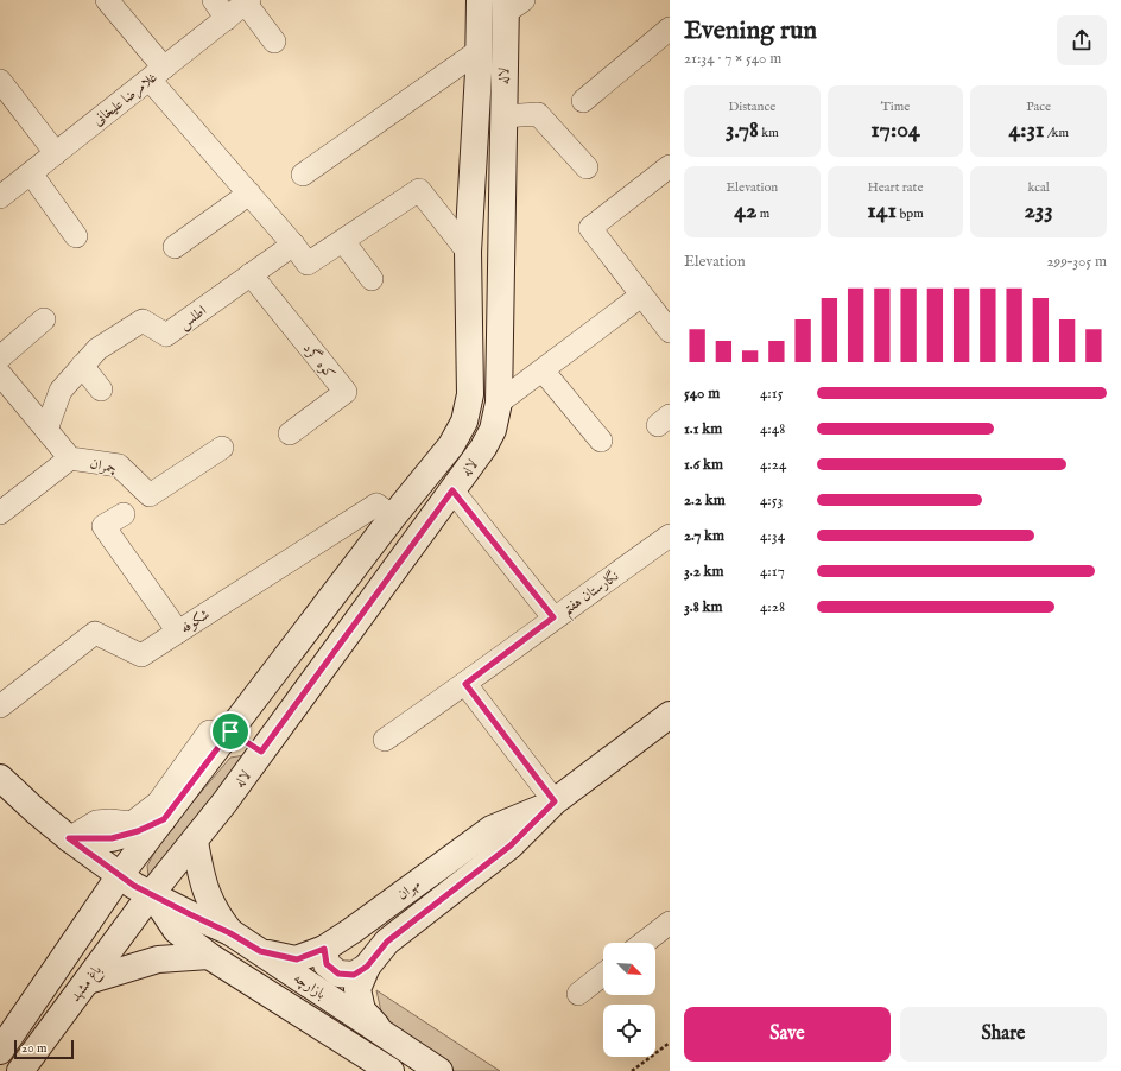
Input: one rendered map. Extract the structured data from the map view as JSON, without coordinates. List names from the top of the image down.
{
  "streets": {
    "main road": [
      "لاله",
      "مهران",
      "باغ مشهد",
      "بازارچه"
    ],
    "street": [
      "غلامرضا علیخانی",
      "اطلس",
      "کوه گرد",
      "چمران",
      "نگارستان هفتم",
      "شکوفه"
    ]
  },
  "crossings": [
    ["لاله", "شکوفه"],
    ["لاله", "باغ مشهد"],
    ["لاله", "بازارچه"],
    ["اطلس", "کوه گرد"],
    ["اطلس", "چمران"],
    ["مهران", "بازارچه"],
    ["باغ مشهد", "بازارچه"]
  ],
  "scale_bar": "20 m",
  "north": "bottom right",
  "page": {
    "heading": ["Evening run", "21:34 · 7 × 540 m"],
    "stats": [
      ["Distance", "3.78 km"],
      ["Time", "17:04"],
      ["Pace", "4:31 /km"],
      ["Elevation", "42 m"],
      ["Heart rate", "141 bpm"],
      ["kcal", "233"]
    ],
    "chart": ["Elevation", "299–305 m"],
    "list": [
      {
        "name": "540 m",
        "note": "4:15"
      },
      {
        "name": "1.1 km",
        "note": "4:48"
      },
      {
        "name": "1.6 km",
        "note": "4:24"
      },
      {
        "name": "2.2 km",
        "note": "4:53"
      },
      {
        "name": "2.7 km",
        "note": "4:34"
      },
      {
        "name": "3.2 km",
        "note": "4:17"
      },
      {
        "name": "3.8 km",
        "note": "4:28"
      }
    ],
    "buttons": ["Save", "Share"],
    "scale": "20 m"
  }
}
